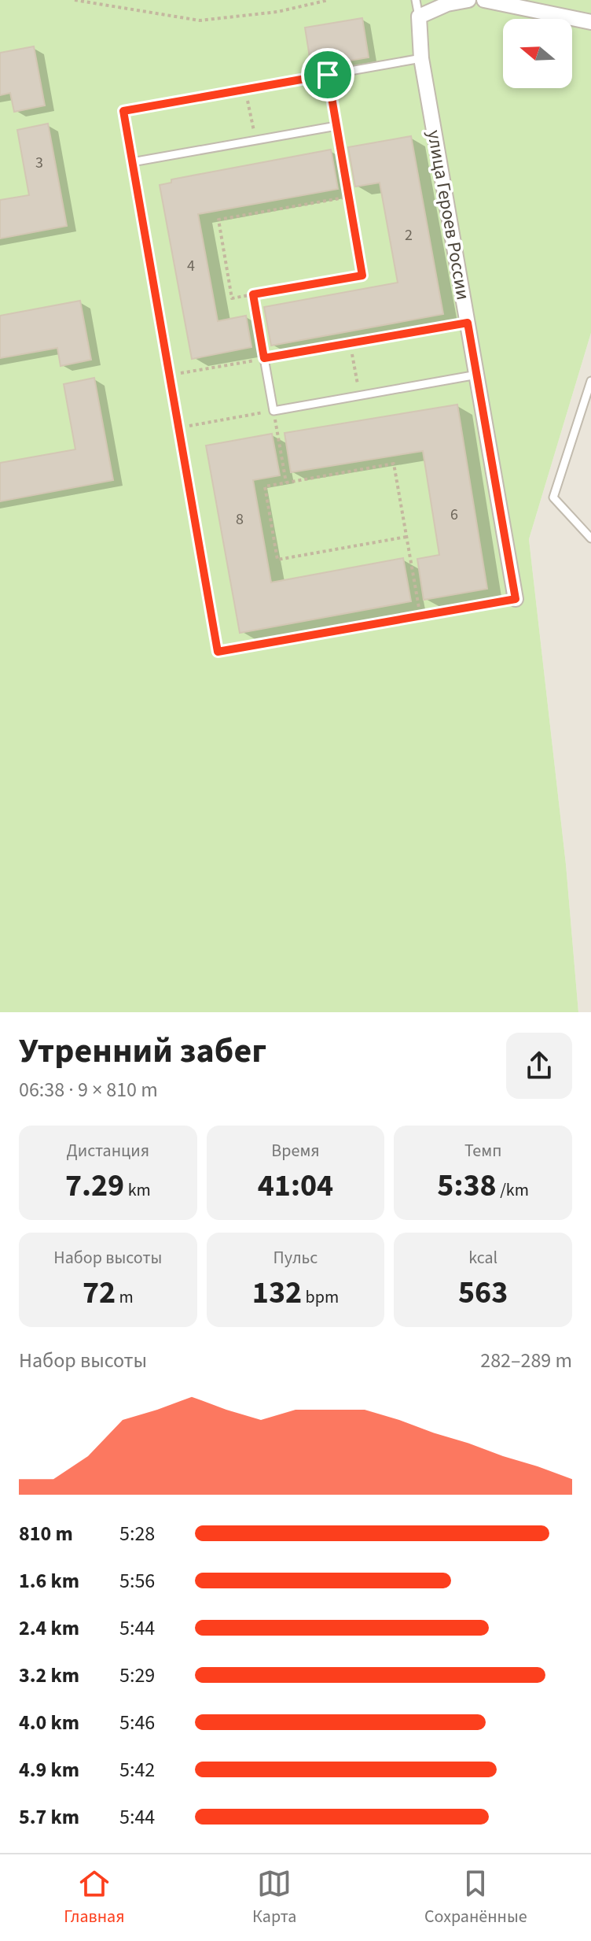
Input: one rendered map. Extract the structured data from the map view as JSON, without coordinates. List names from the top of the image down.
{
  "streets": {
    "street": ["улица Героев России"]
  },
  "house_numbers": [
    "3",
    "2",
    "4",
    "6",
    "8"
  ],
  "north": "left",
  "page": {
    "heading": ["Утренний забег", "06:38 · 9 × 810 m"],
    "stats": [
      ["Дистанция", "7.29 km"],
      ["Время", "41:04"],
      ["Темп", "5:38 /km"],
      ["Набор высоты", "72 m"],
      ["Пульс", "132 bpm"],
      ["kcal", "563"]
    ],
    "chart": ["Набор высоты", "282–289 m"],
    "list": [
      {
        "name": "810 m",
        "note": "5:28"
      },
      {
        "name": "1.6 km",
        "note": "5:56"
      },
      {
        "name": "2.4 km",
        "note": "5:44"
      },
      {
        "name": "3.2 km",
        "note": "5:29"
      },
      {
        "name": "4.0 km",
        "note": "5:46"
      },
      {
        "name": "4.9 km",
        "note": "5:42"
      },
      {
        "name": "5.7 km",
        "note": "5:44"
      }
    ],
    "tabs": ["Главная", "Карта", "Сохранённые"]
  }
}
